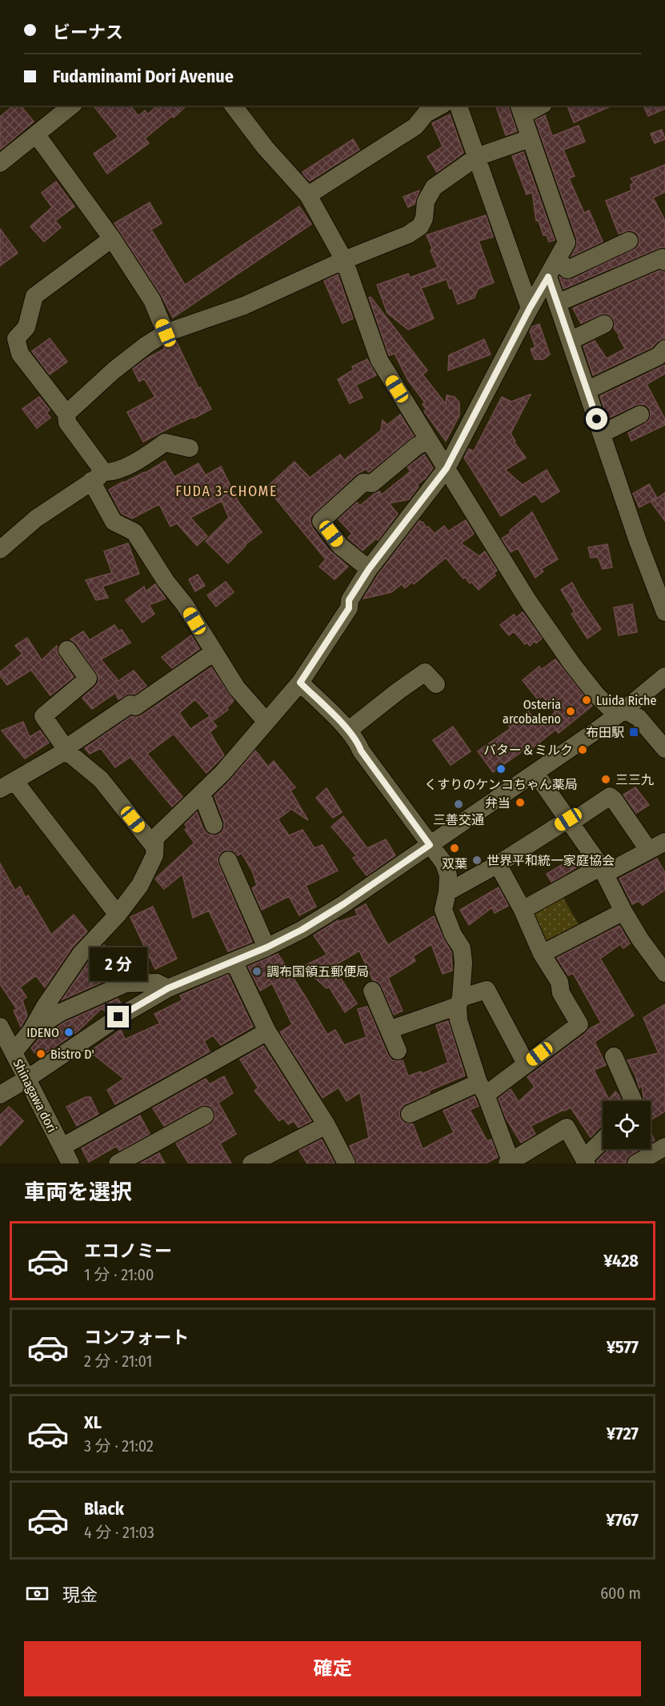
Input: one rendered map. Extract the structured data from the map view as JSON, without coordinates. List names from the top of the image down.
{
  "streets": {
    "street": ["Shinagawa dori"]
  },
  "districts": ["FUDA 3-CHOME"],
  "places": {
    "other": [
      "Luida Riche",
      "Osteria arcobaleno",
      "バター＆ミルク",
      "くすりのケンコちゃん薬局",
      "三三九",
      "弁当",
      "三善交通",
      "双葉",
      "世界平和統一家庭協会",
      "調布国領五郵便局",
      "IDENO",
      "Bistro D'"
    ],
    "transit": ["布田駅"]
  },
  "page": {
    "banner": ["ビーナス", "Fudaminami Dori Avenue"],
    "bubble": "2 分",
    "heading": "車両を選択",
    "list": [
      {
        "name": "エコノミー",
        "note": "1 分 · 21:00",
        "value": "¥428"
      },
      {
        "name": "コンフォート",
        "note": "2 分 · 21:01",
        "value": "¥577"
      },
      {
        "name": "XL",
        "note": "3 分 · 21:02",
        "value": "¥727"
      },
      {
        "name": "Black",
        "note": "4 分 · 21:03",
        "value": "¥767"
      }
    ],
    "pay": ["現金", "600 m"],
    "buttons": "確定"
  }
}
